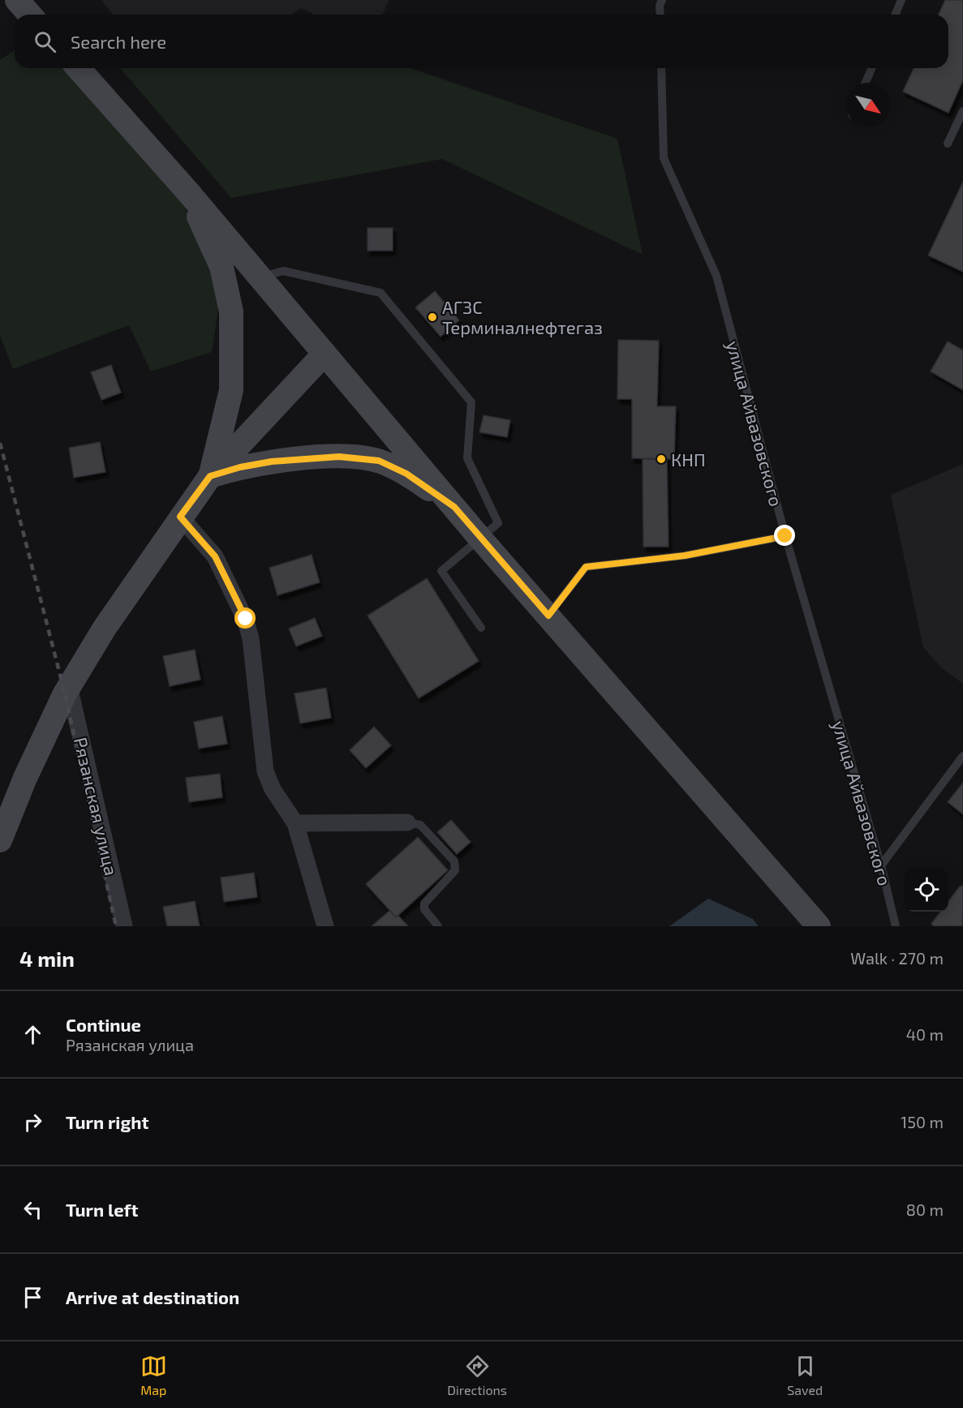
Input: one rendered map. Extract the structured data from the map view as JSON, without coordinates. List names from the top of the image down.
{
  "streets": {
    "street": ["Рязанская улица"],
    "lane": ["улица Айвазовского"]
  },
  "places": ["АГЗС Терминалнефтегаз", "КНП"],
  "north": "bottom right",
  "page": {
    "search": "Search here",
    "heading": ["4 min", "Walk · 270 m"],
    "list": [
      ["Continue", "Рязанская улица", "40 m"],
      ["Turn right", "150 m"],
      ["Turn left", "80 m"],
      "Arrive at destination"
    ],
    "nav": ["Map", "Directions", "Saved"]
  }
}
